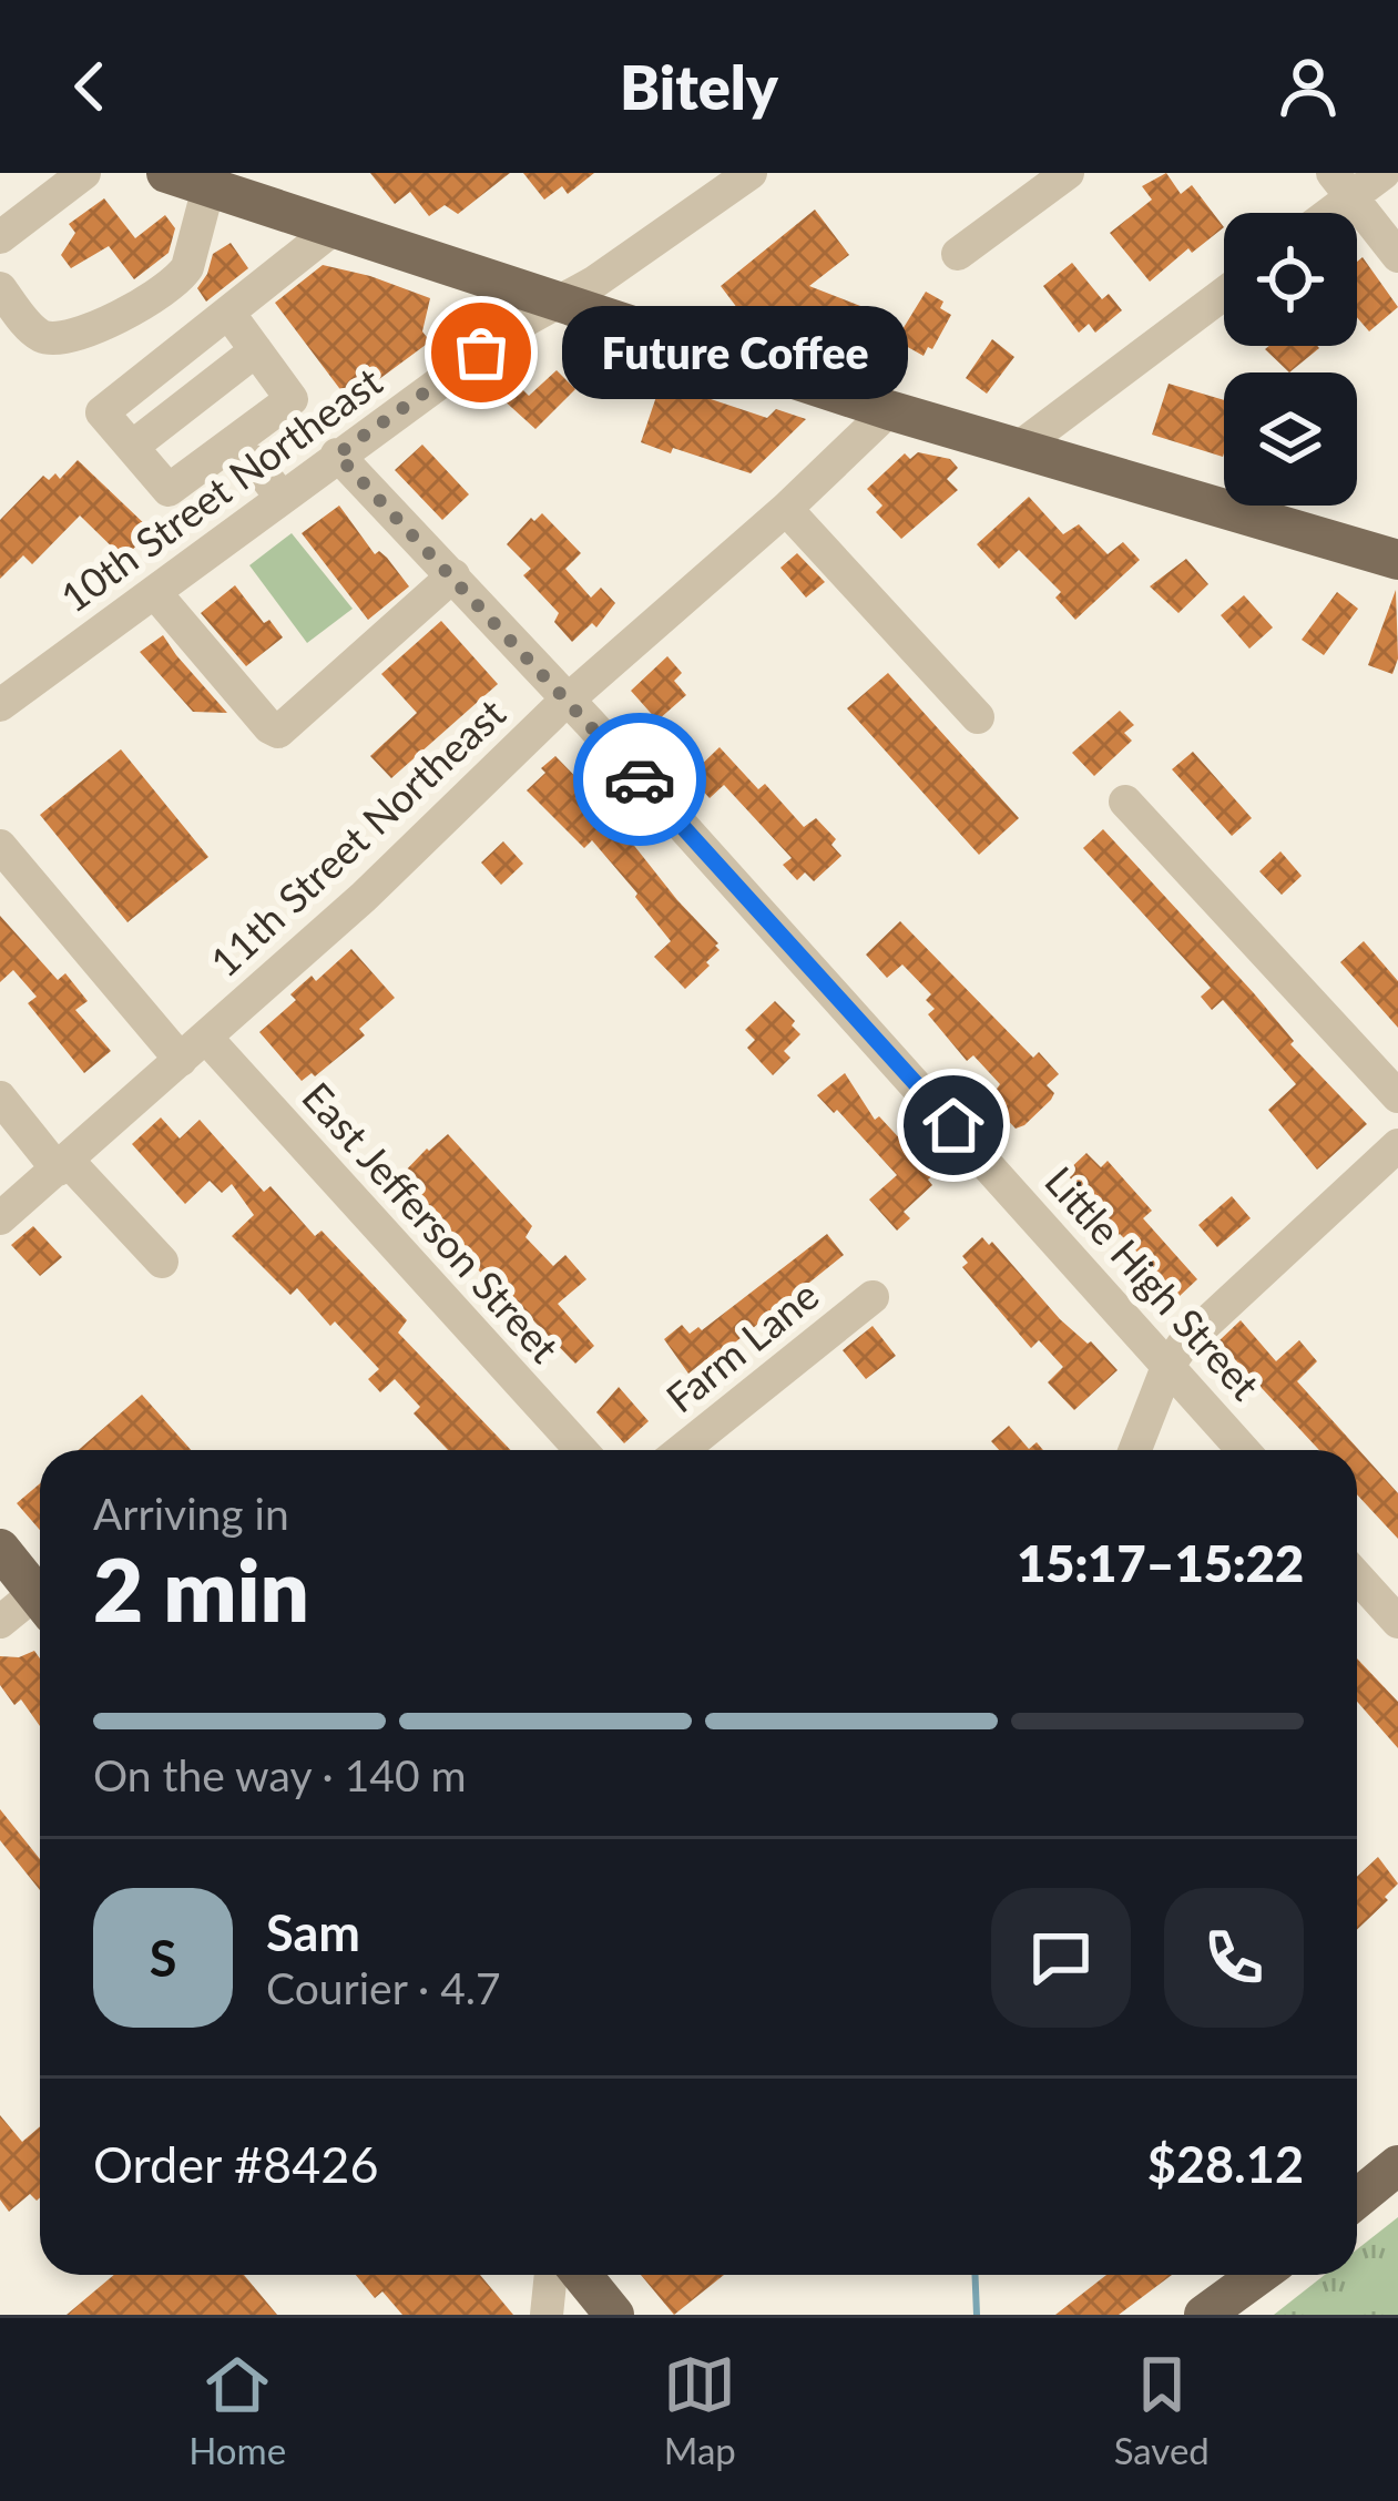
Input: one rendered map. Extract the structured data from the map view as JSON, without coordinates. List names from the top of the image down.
{
  "streets": {
    "street": [
      "10th Street Northeast",
      "11th Street Northeast",
      "East Jefferson Street",
      "Little High Street",
      "Farm Lane"
    ]
  },
  "crossings": [
    ["10th Street Northeast", "Little High Street"],
    ["11th Street Northeast", "East Jefferson Street"],
    ["11th Street Northeast", "Little High Street"]
  ],
  "places": ["Future Coffee"],
  "page": {
    "header": "Bitely",
    "bubble": "Future Coffee",
    "heading": ["2 min", "Arriving in", "15:17–15:22"],
    "panel": [
      "Sam",
      "Courier · 4.7",
      "Order #8426",
      "$28.12"
    ],
    "bar": "On the way · 140 m",
    "round": "S",
    "tabs": ["Home", "Map", "Saved"]
  }
}
